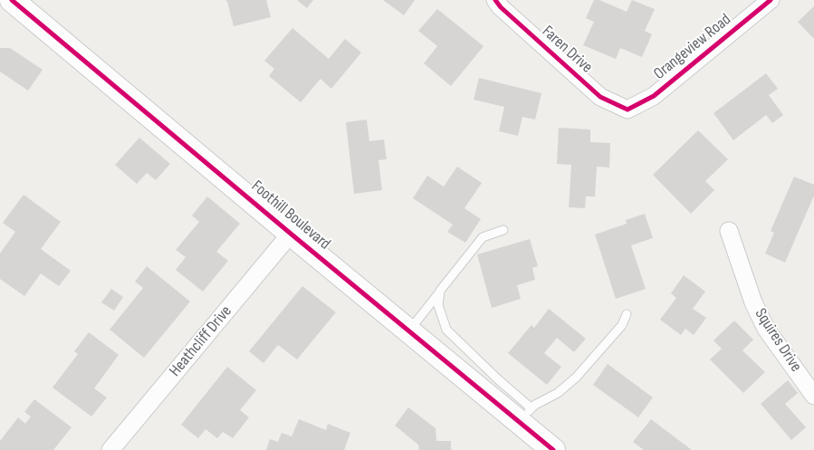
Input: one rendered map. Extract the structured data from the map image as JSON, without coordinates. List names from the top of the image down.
{
  "streets": {
    "street": [
      "Orangeview Road",
      "Faren Drive",
      "Foothill Boulevard",
      "Squires Drive",
      "Heathcliff Drive"
    ]
  },
  "crossings": [
    ["Orangeview Road", "Faren Drive"],
    ["Foothill Boulevard", "Heathcliff Drive"]
  ]
}
